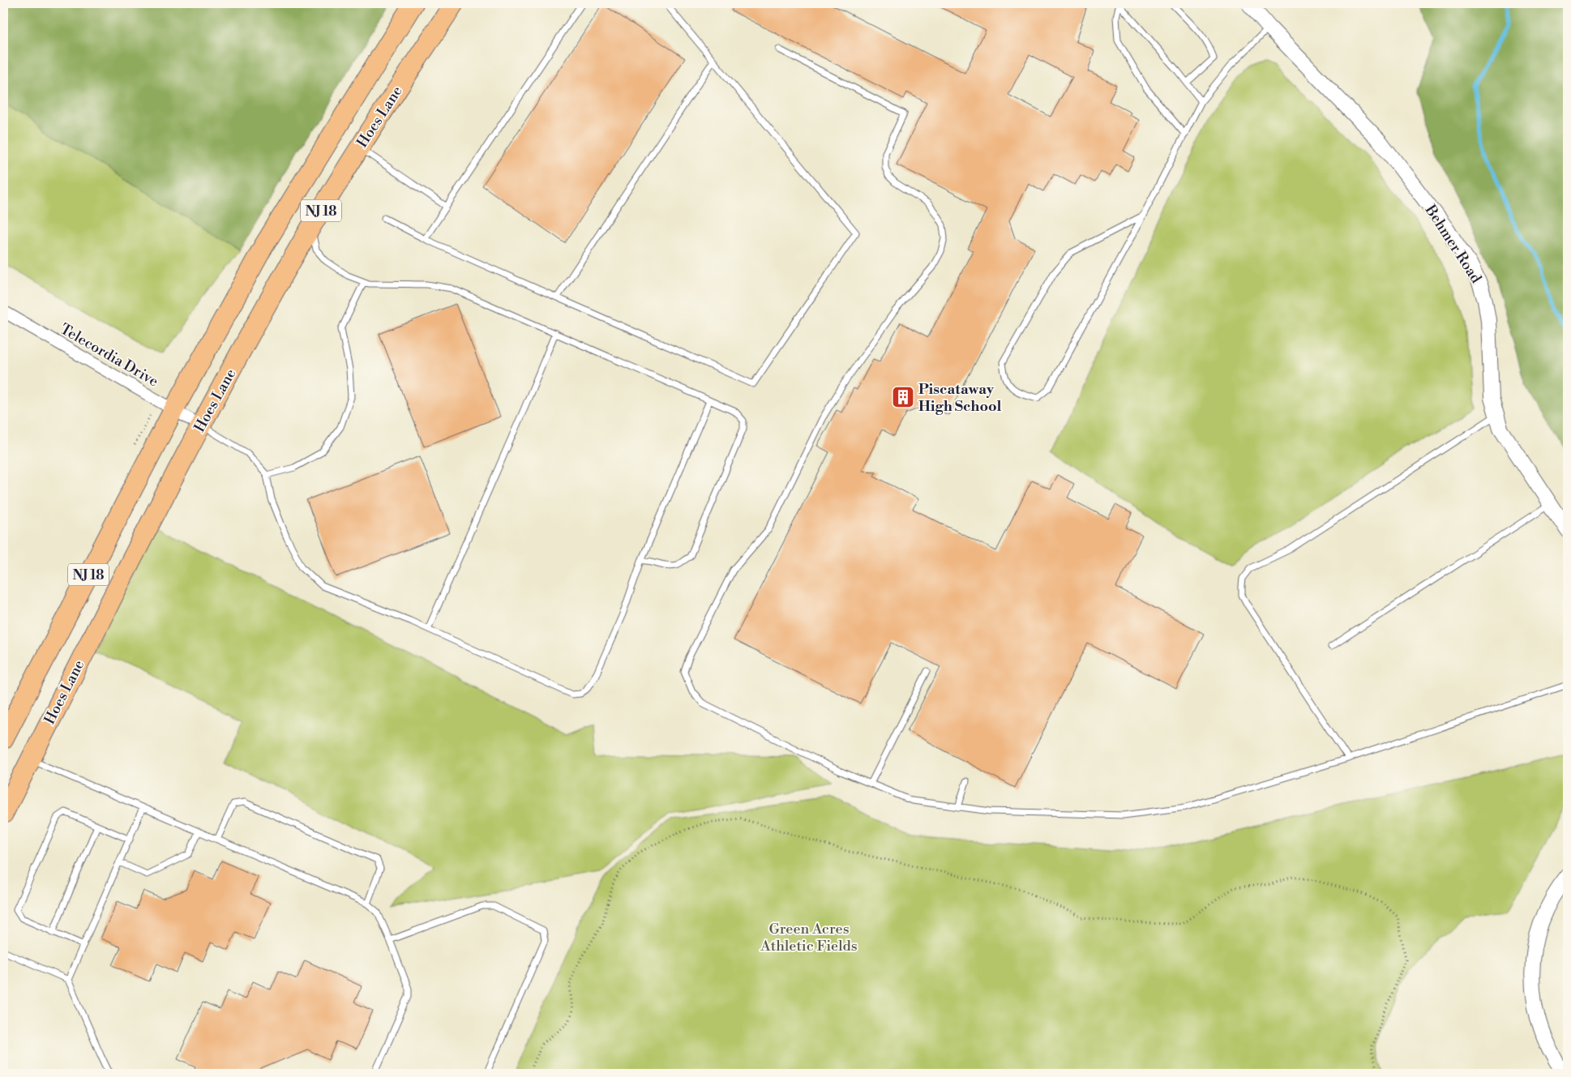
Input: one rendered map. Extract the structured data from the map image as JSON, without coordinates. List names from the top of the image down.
{
  "streets": {
    "highway": ["Hoes Lane", "NJ 18"],
    "street": ["Behmer Road", "Telecordia Drive"]
  },
  "crossings": [
    ["Hoes Lane", "Telecordia Drive"]
  ],
  "parks": ["Green Acres Athletic Fields"],
  "places": {
    "building": ["Piscataway High School"]
  }
}
